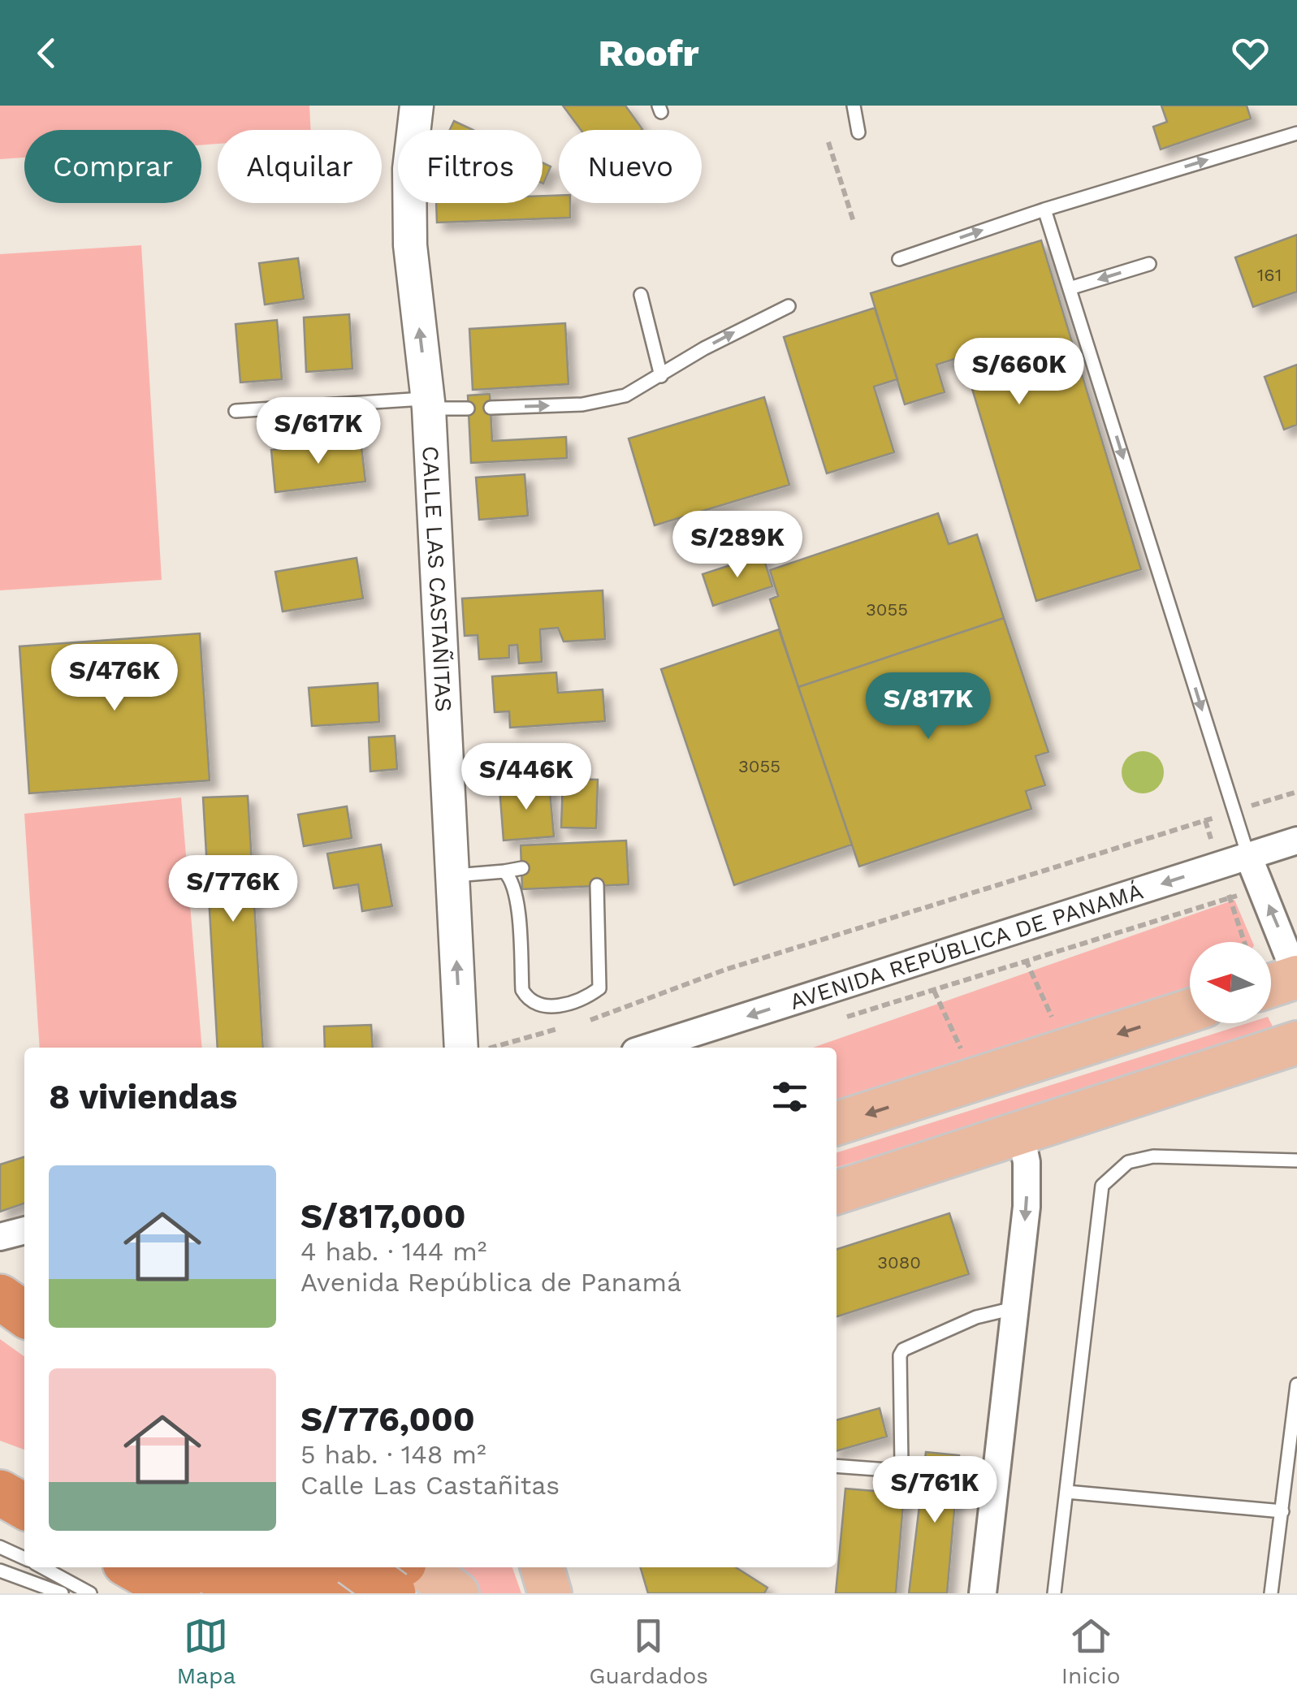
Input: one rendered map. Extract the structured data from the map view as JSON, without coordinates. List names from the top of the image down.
{
  "streets": {
    "street": ["CALLE LAS CASTAÑITAS", "AVENIDA REPÚBLICA DE PANAMÁ"]
  },
  "one_way": ["CALLE LAS CASTAÑITAS", "AVENIDA REPÚBLICA DE PANAMÁ"],
  "house_numbers": [
    "161",
    "3055",
    "3055",
    "3080"
  ],
  "north": "left",
  "page": {
    "header": "Roofr",
    "chip": [
      "Comprar",
      "Alquilar",
      "Filtros",
      "Nuevo"
    ],
    "price": [
      "S/660K",
      "S/617K",
      "S/289K",
      "S/476K",
      "S/817K",
      "S/446K",
      "S/776K",
      "S/761K"
    ],
    "heading": "8 viviendas",
    "list": [
      {
        "name": "S/817,000",
        "note": "4 hab. · 144 m² · Avenida República de Panamá"
      },
      {
        "name": "S/776,000",
        "note": "5 hab. · 148 m² · Calle Las Castañitas"
      }
    ],
    "tabs": ["Mapa", "Guardados", "Inicio"]
  }
}
